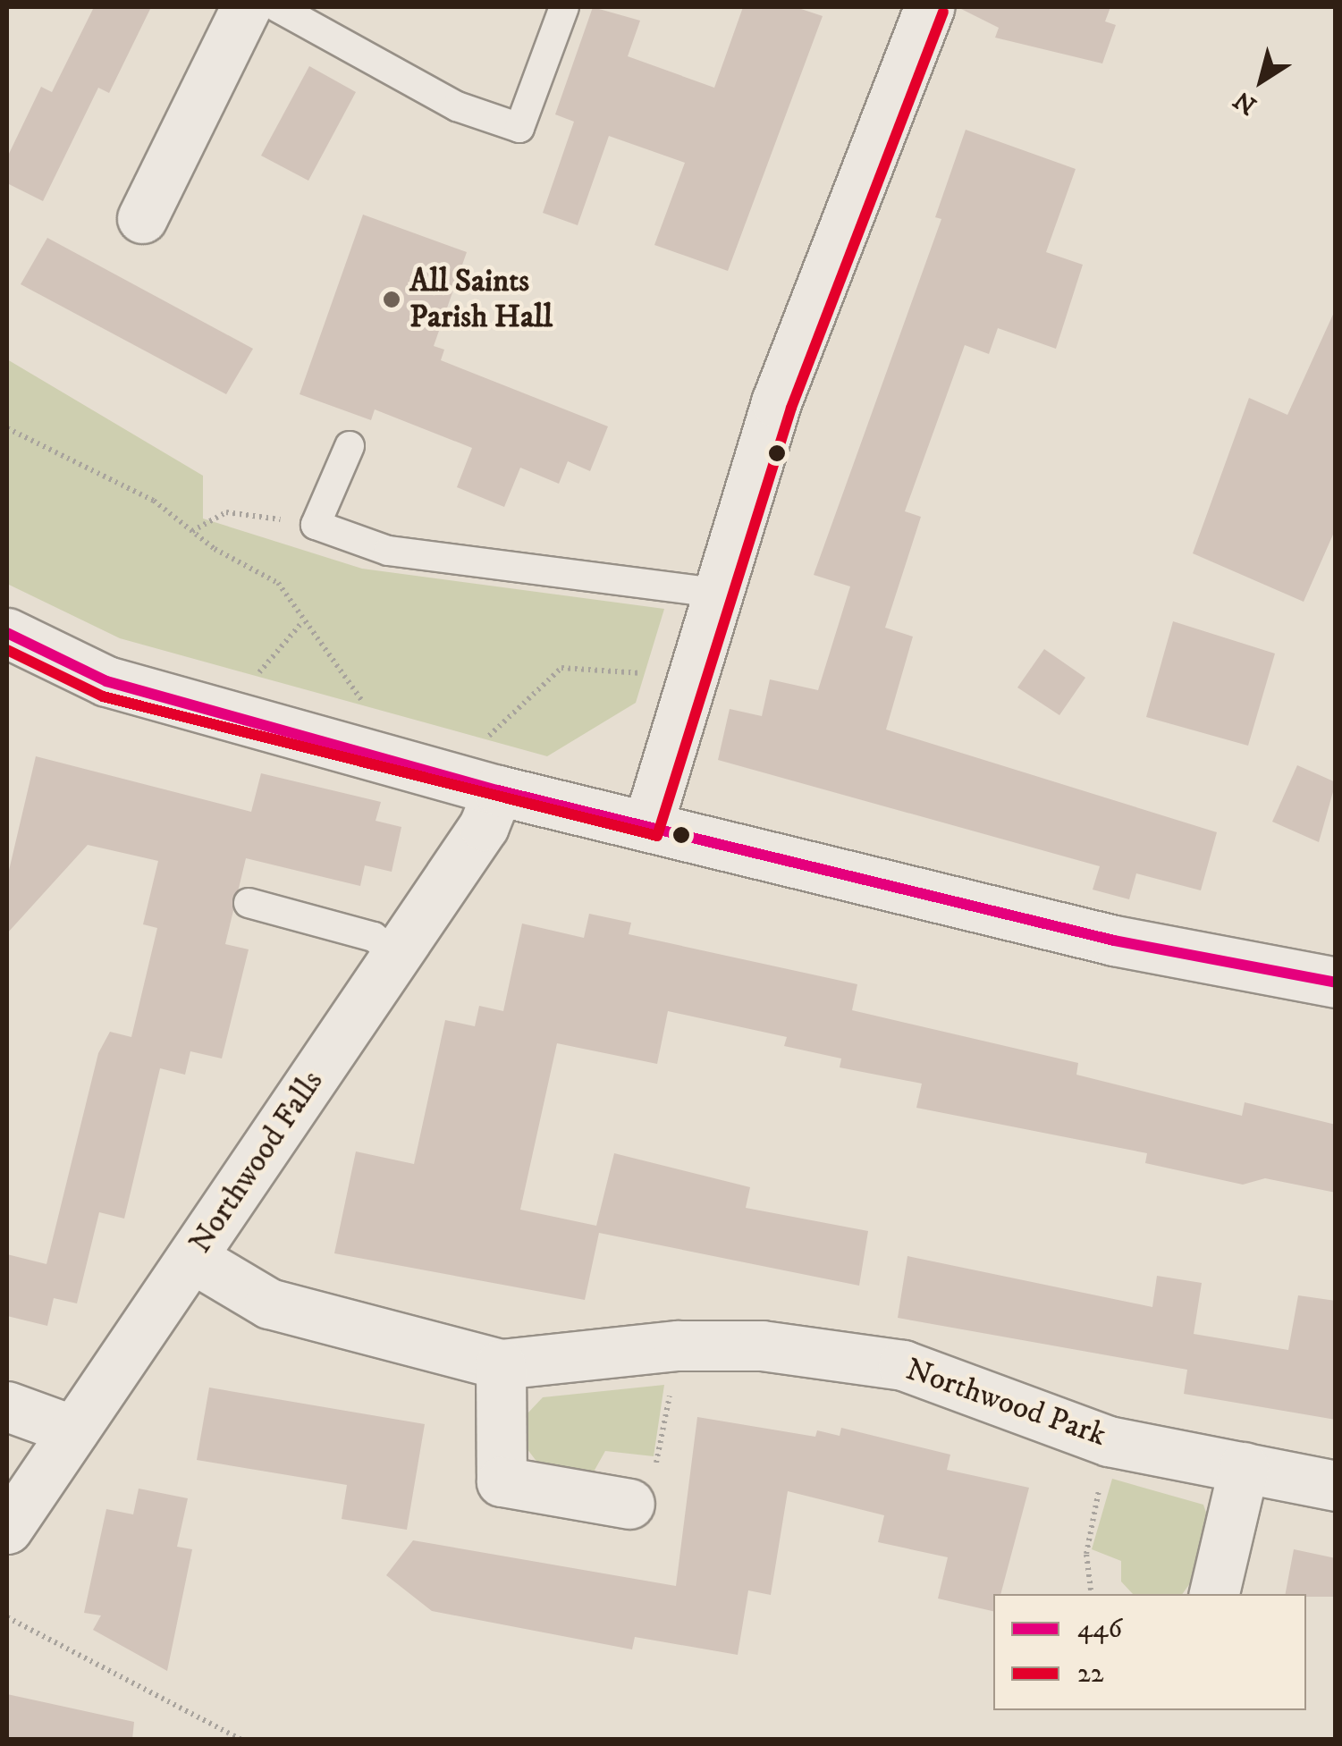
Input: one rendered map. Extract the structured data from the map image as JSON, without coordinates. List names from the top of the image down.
{
  "streets": {
    "street": ["Northwood Falls", "Northwood Park"]
  },
  "crossings": [
    ["Northwood Falls", "Northwood Park"]
  ],
  "places": ["All Saints Parish Hall"],
  "lines": ["transit line 22", "transit line 446"],
  "legend": ["446", "22"],
  "north": "bottom left"
}
